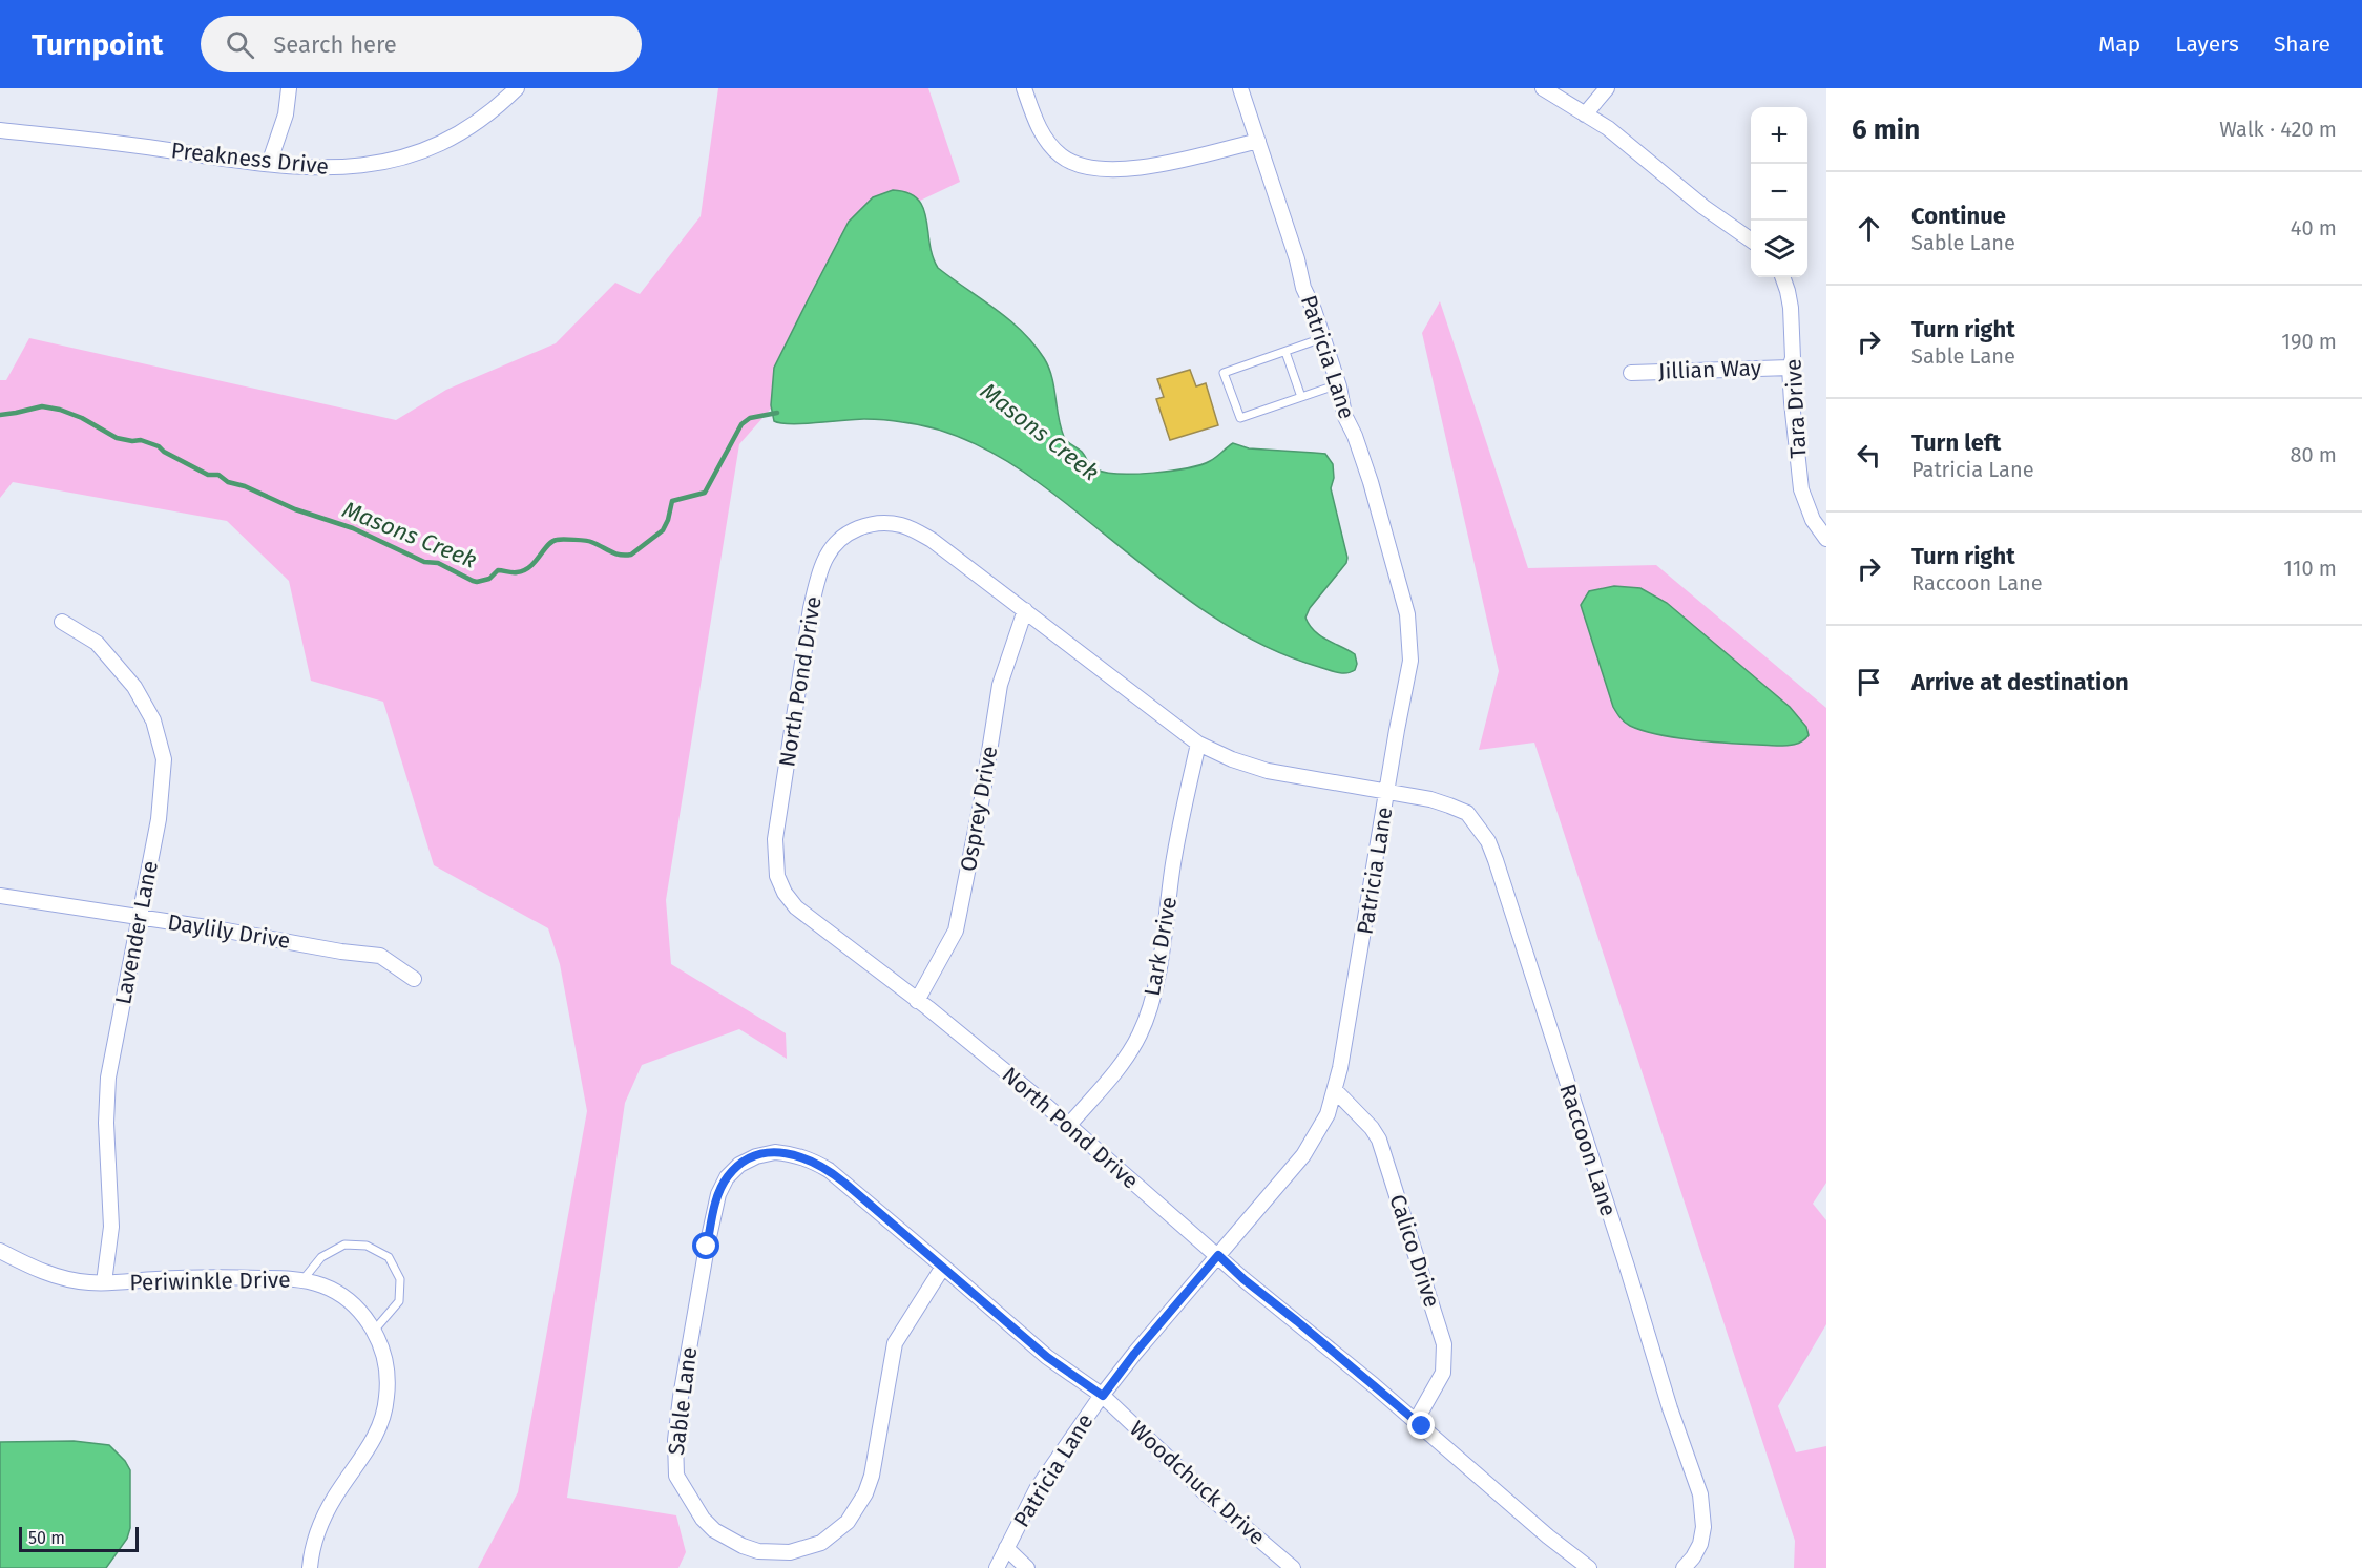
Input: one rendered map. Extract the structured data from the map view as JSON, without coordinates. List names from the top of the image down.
{
  "streets": {
    "street": [
      "Preakness Drive",
      "Patricia Lane",
      "Jillian Way",
      "Tara Drive",
      "North Pond Drive",
      "Osprey Drive",
      "Daylily Drive",
      "Lavender Lane",
      "Lark Drive",
      "Raccoon Lane",
      "Calico Drive",
      "Periwinkle Drive",
      "Sable Lane",
      "Woodchuck Drive"
    ]
  },
  "crossings": [
    ["Patricia Lane", "North Pond Drive"],
    ["Patricia Lane", "Raccoon Lane"],
    ["Patricia Lane", "Calico Drive"],
    ["Patricia Lane", "Sable Lane"],
    ["Patricia Lane", "Woodchuck Drive"],
    ["Jillian Way", "Tara Drive"],
    ["North Pond Drive", "Osprey Drive"],
    ["North Pond Drive", "Lark Drive"],
    ["North Pond Drive", "Raccoon Lane"],
    ["Daylily Drive", "Lavender Lane"],
    ["Lavender Lane", "Periwinkle Drive"],
    ["Sable Lane", "Woodchuck Drive"]
  ],
  "water": ["Masons Creek"],
  "scale_bar": "50 m",
  "page": {
    "header": "Turnpoint",
    "search": "Search here",
    "nav": ["Map", "Layers", "Share"],
    "heading": ["6 min", "Walk · 420 m"],
    "map_buttons": ["+", "−"],
    "list": [
      ["Continue", "Sable Lane", "40 m"],
      ["Turn right", "Sable Lane", "190 m"],
      ["Turn left", "Patricia Lane", "80 m"],
      ["Turn right", "Raccoon Lane", "110 m"],
      "Arrive at destination"
    ],
    "scale": "50 m"
  }
}
